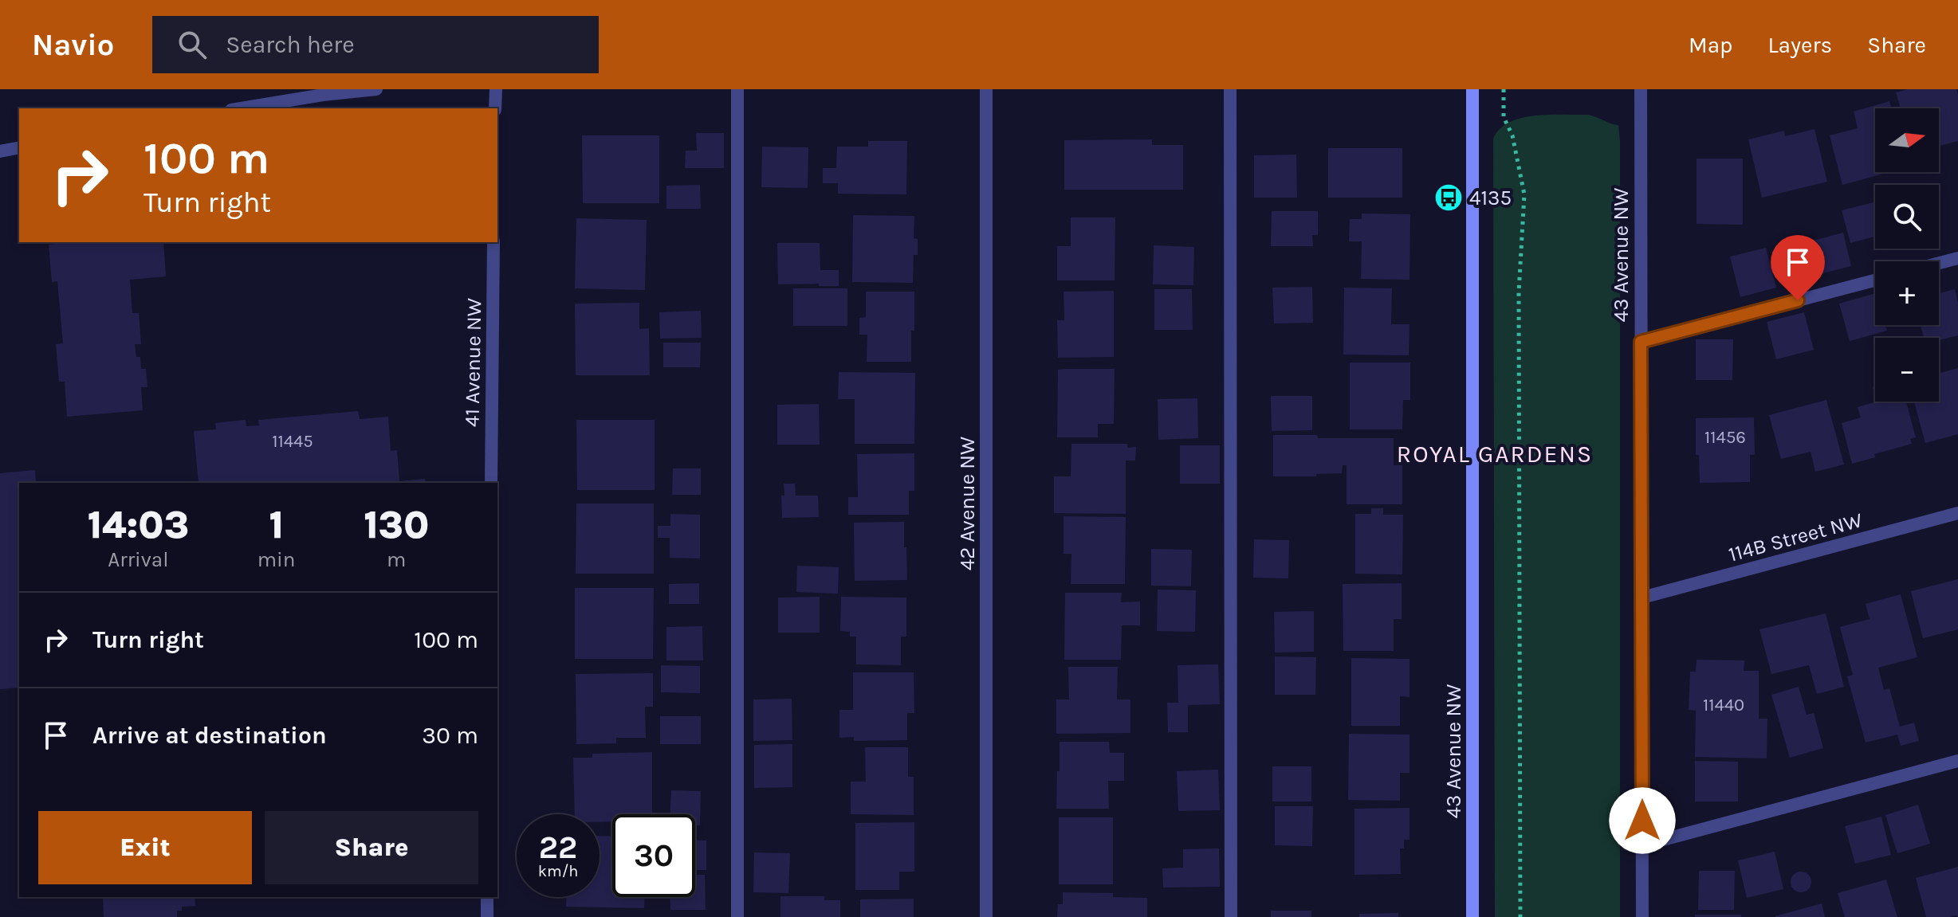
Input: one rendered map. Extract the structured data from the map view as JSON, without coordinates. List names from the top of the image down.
{
  "streets": {
    "street": [
      "43 Avenue NW",
      "41 Avenue NW",
      "42 Avenue NW",
      "114B Street NW"
    ]
  },
  "crossings": [
    ["43 Avenue NW", "114B Street NW"]
  ],
  "districts": ["ROYAL GARDENS"],
  "places": {
    "bus stop": ["4135"]
  },
  "house_numbers": ["11456", "11445", "11440"],
  "north": "right",
  "page": {
    "header": "Navio",
    "search": "Search here",
    "nav": ["Map", "Layers", "Share"],
    "map_buttons": ["+", "−"],
    "turn": ["100 m", "Turn right"],
    "eta": [
      "14:03",
      "Arrival",
      "1",
      "min",
      "130",
      "m"
    ],
    "list": [
      {
        "name": "Turn right",
        "value": "100 m"
      },
      {
        "name": "Arrive at destination",
        "value": "30 m"
      }
    ],
    "buttons": ["Exit", "Share"],
    "speed": "22 km/h",
    "limit": "30"
  }
}
